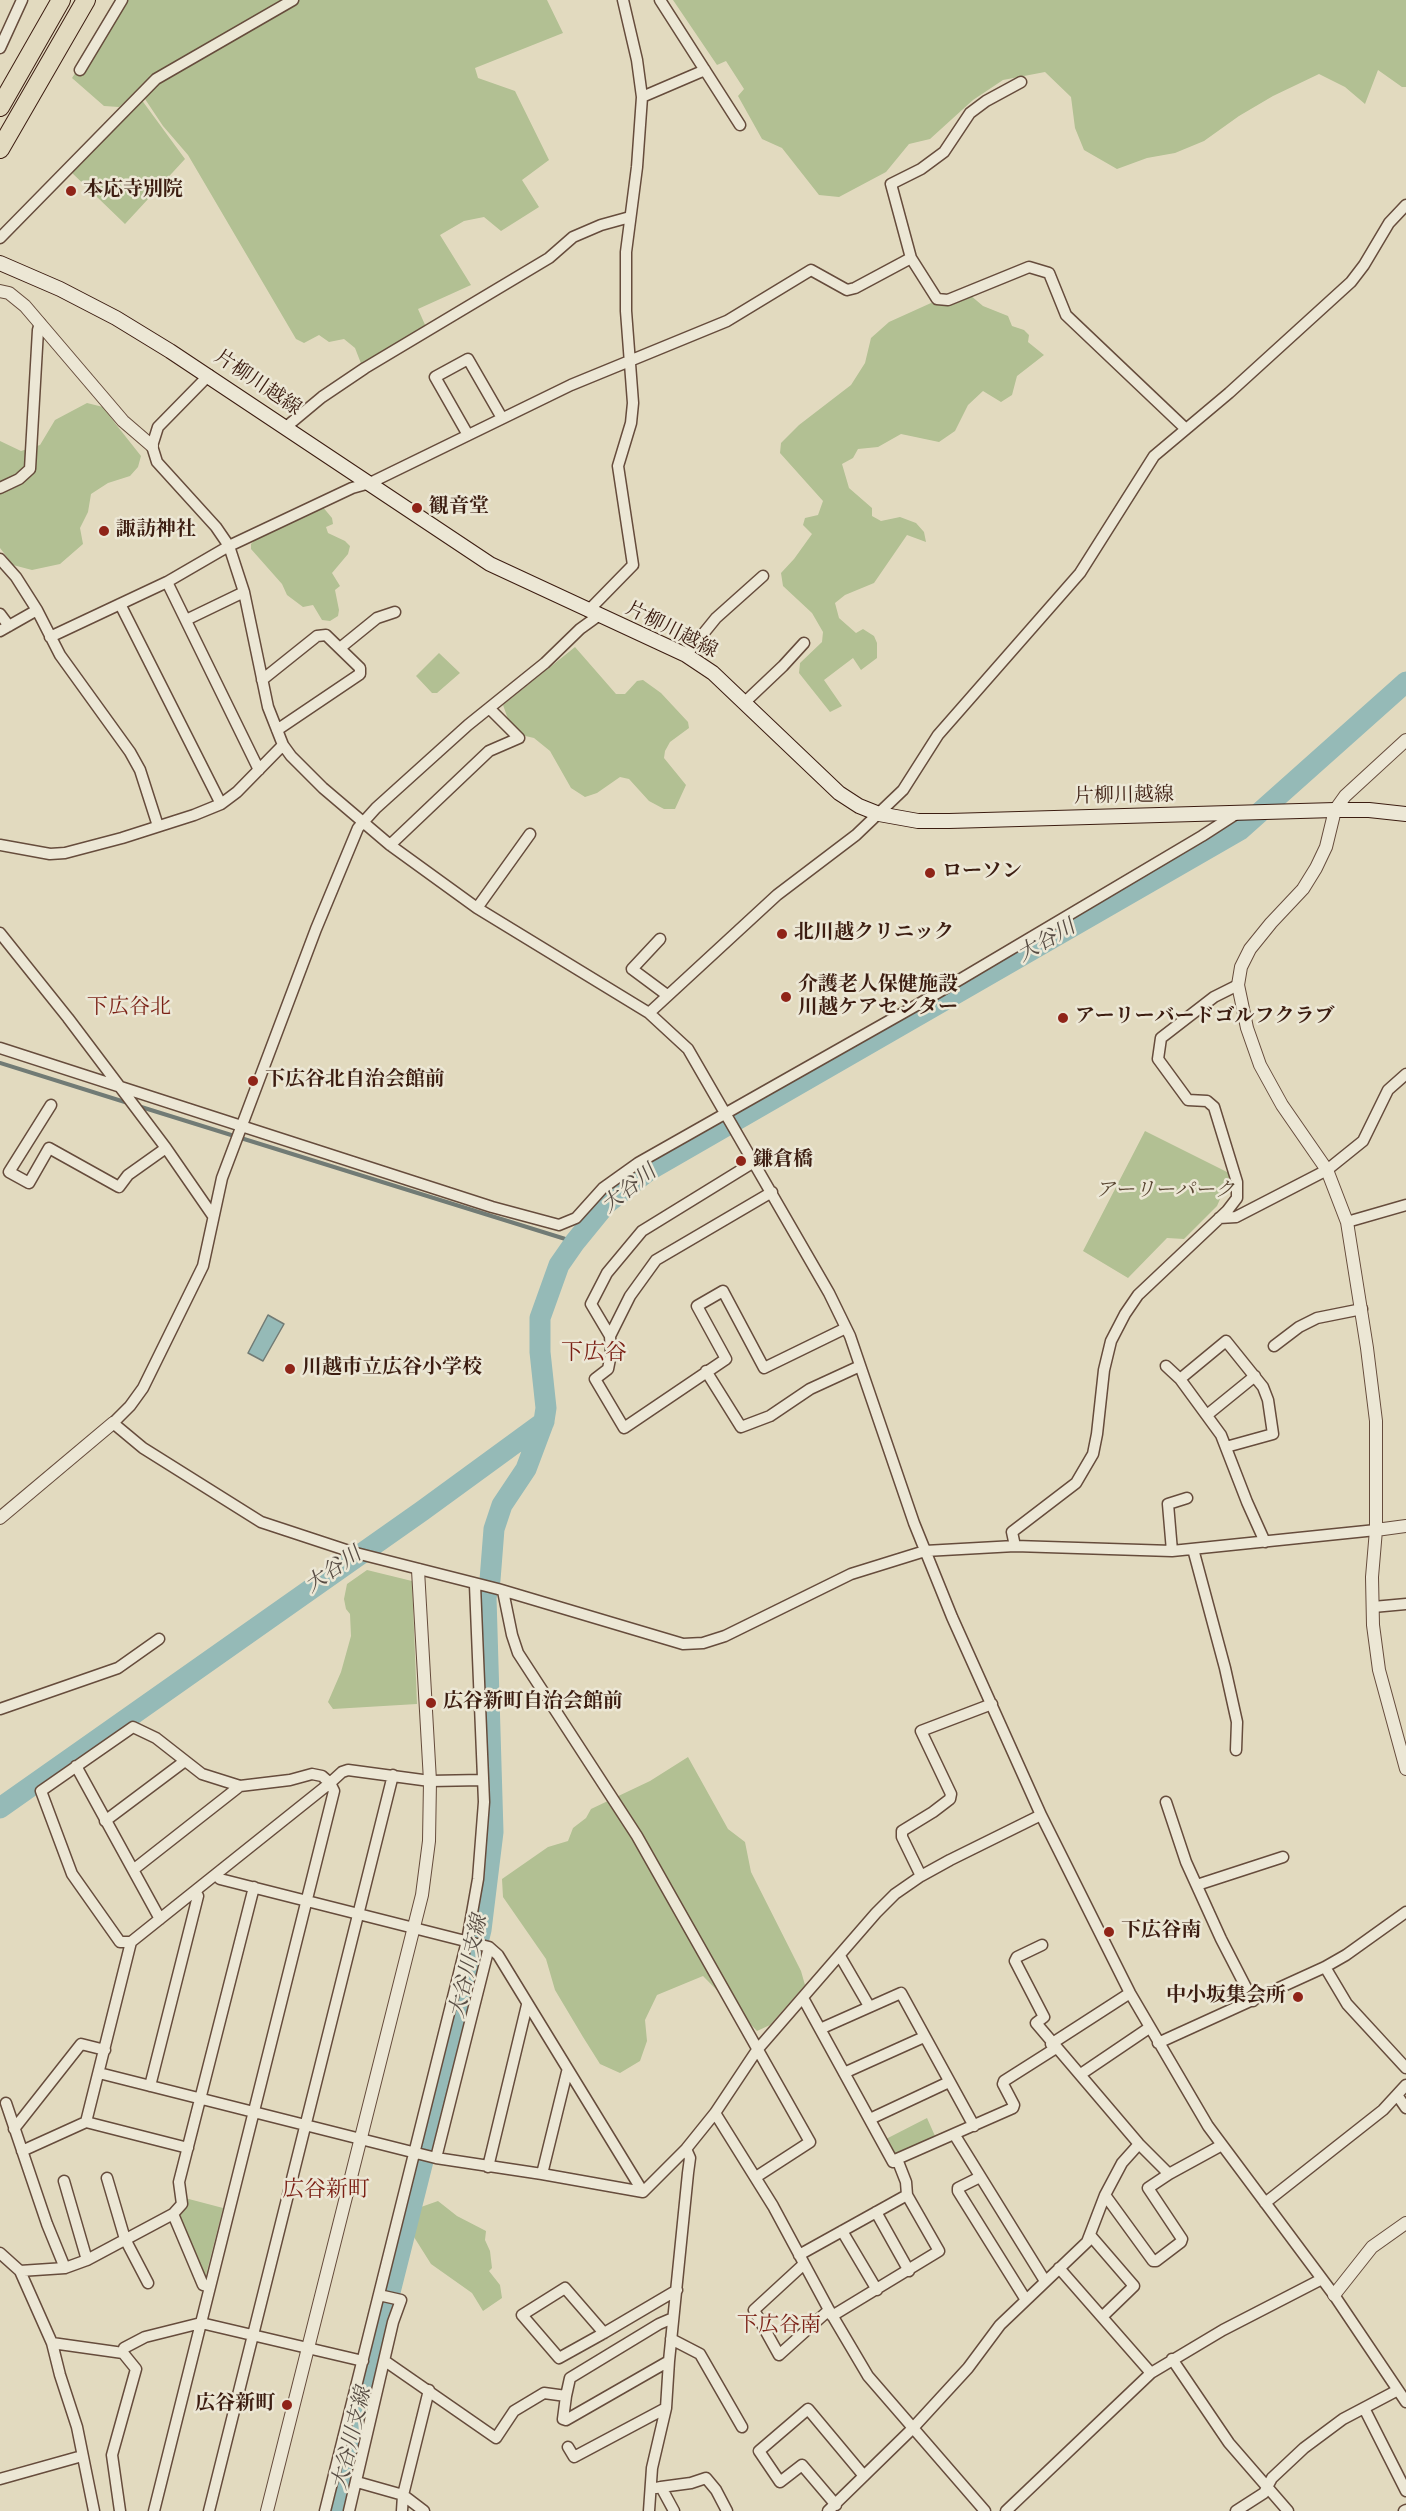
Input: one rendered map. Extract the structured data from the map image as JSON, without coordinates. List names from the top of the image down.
{
  "streets": {
    "main road": ["片柳川越線"]
  },
  "districts": [
    "下広谷北",
    "下広谷",
    "広谷新町",
    "下広谷南"
  ],
  "water": ["大谷川", "大谷川支線"],
  "parks": ["アーリーパーク"],
  "places": [
    "本応寺別院",
    "観音堂",
    "諏訪神社",
    "ローソン",
    "北川越クリニック",
    "介護老人保健施設 川越ケアセンター",
    "アーリーバードゴルフクラブ",
    "下広谷北自治会館前",
    "鎌倉橋",
    "川越市立広谷小学校",
    "広谷新町自治会館前",
    "下広谷南",
    "中小坂集会所",
    "広谷新町"
  ]
}
